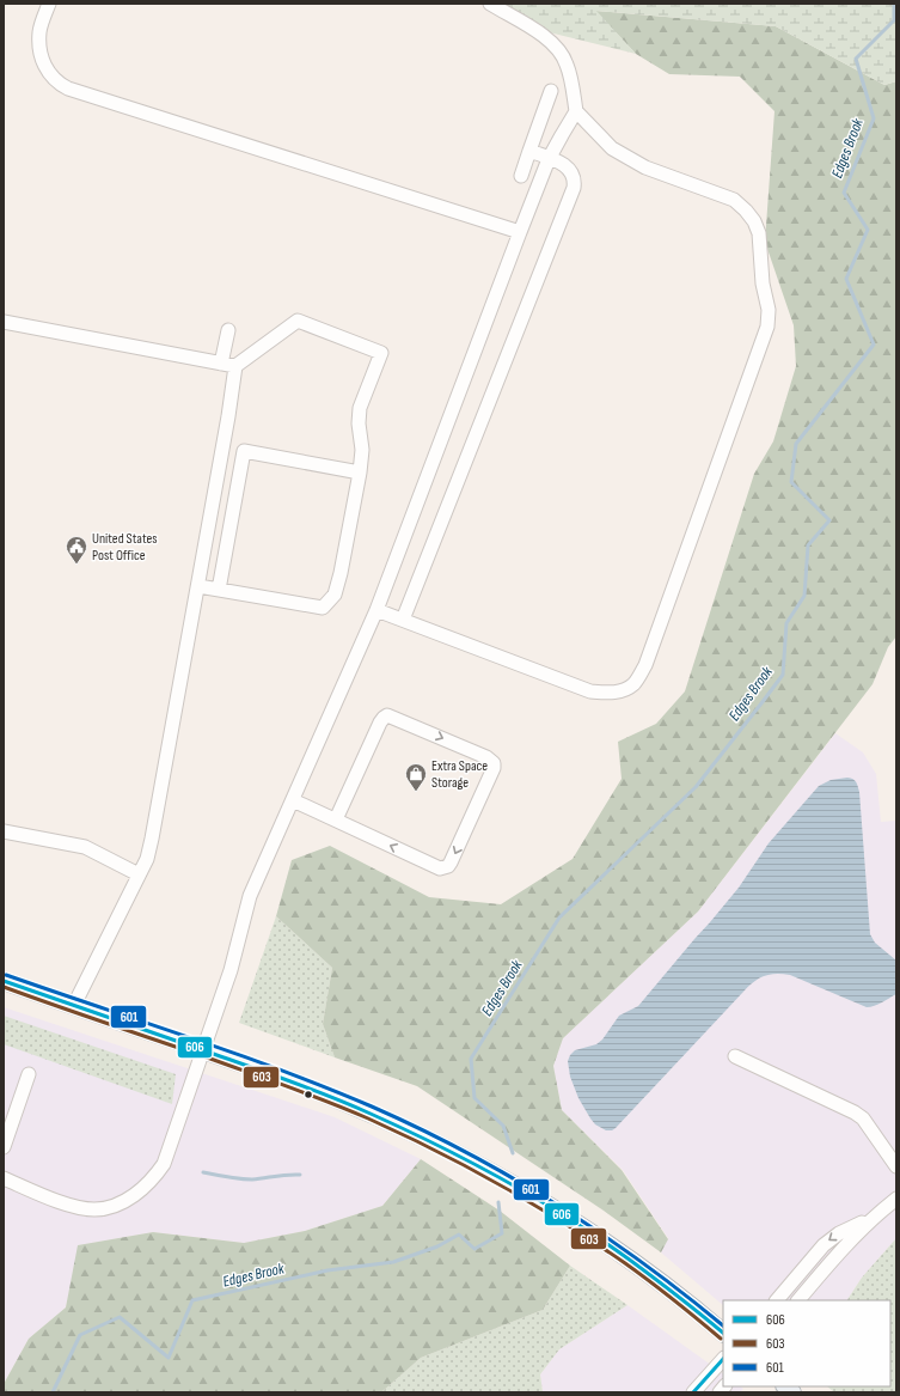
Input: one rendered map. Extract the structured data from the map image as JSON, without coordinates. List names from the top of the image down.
{
  "water": ["Edges Brook"],
  "places": {
    "public building": ["United States Post Office"],
    "shop": ["Extra Space Storage"]
  },
  "lines": ["transit line 601", "transit line 606", "transit line 603"],
  "legend": ["606", "603", "601"]
}
